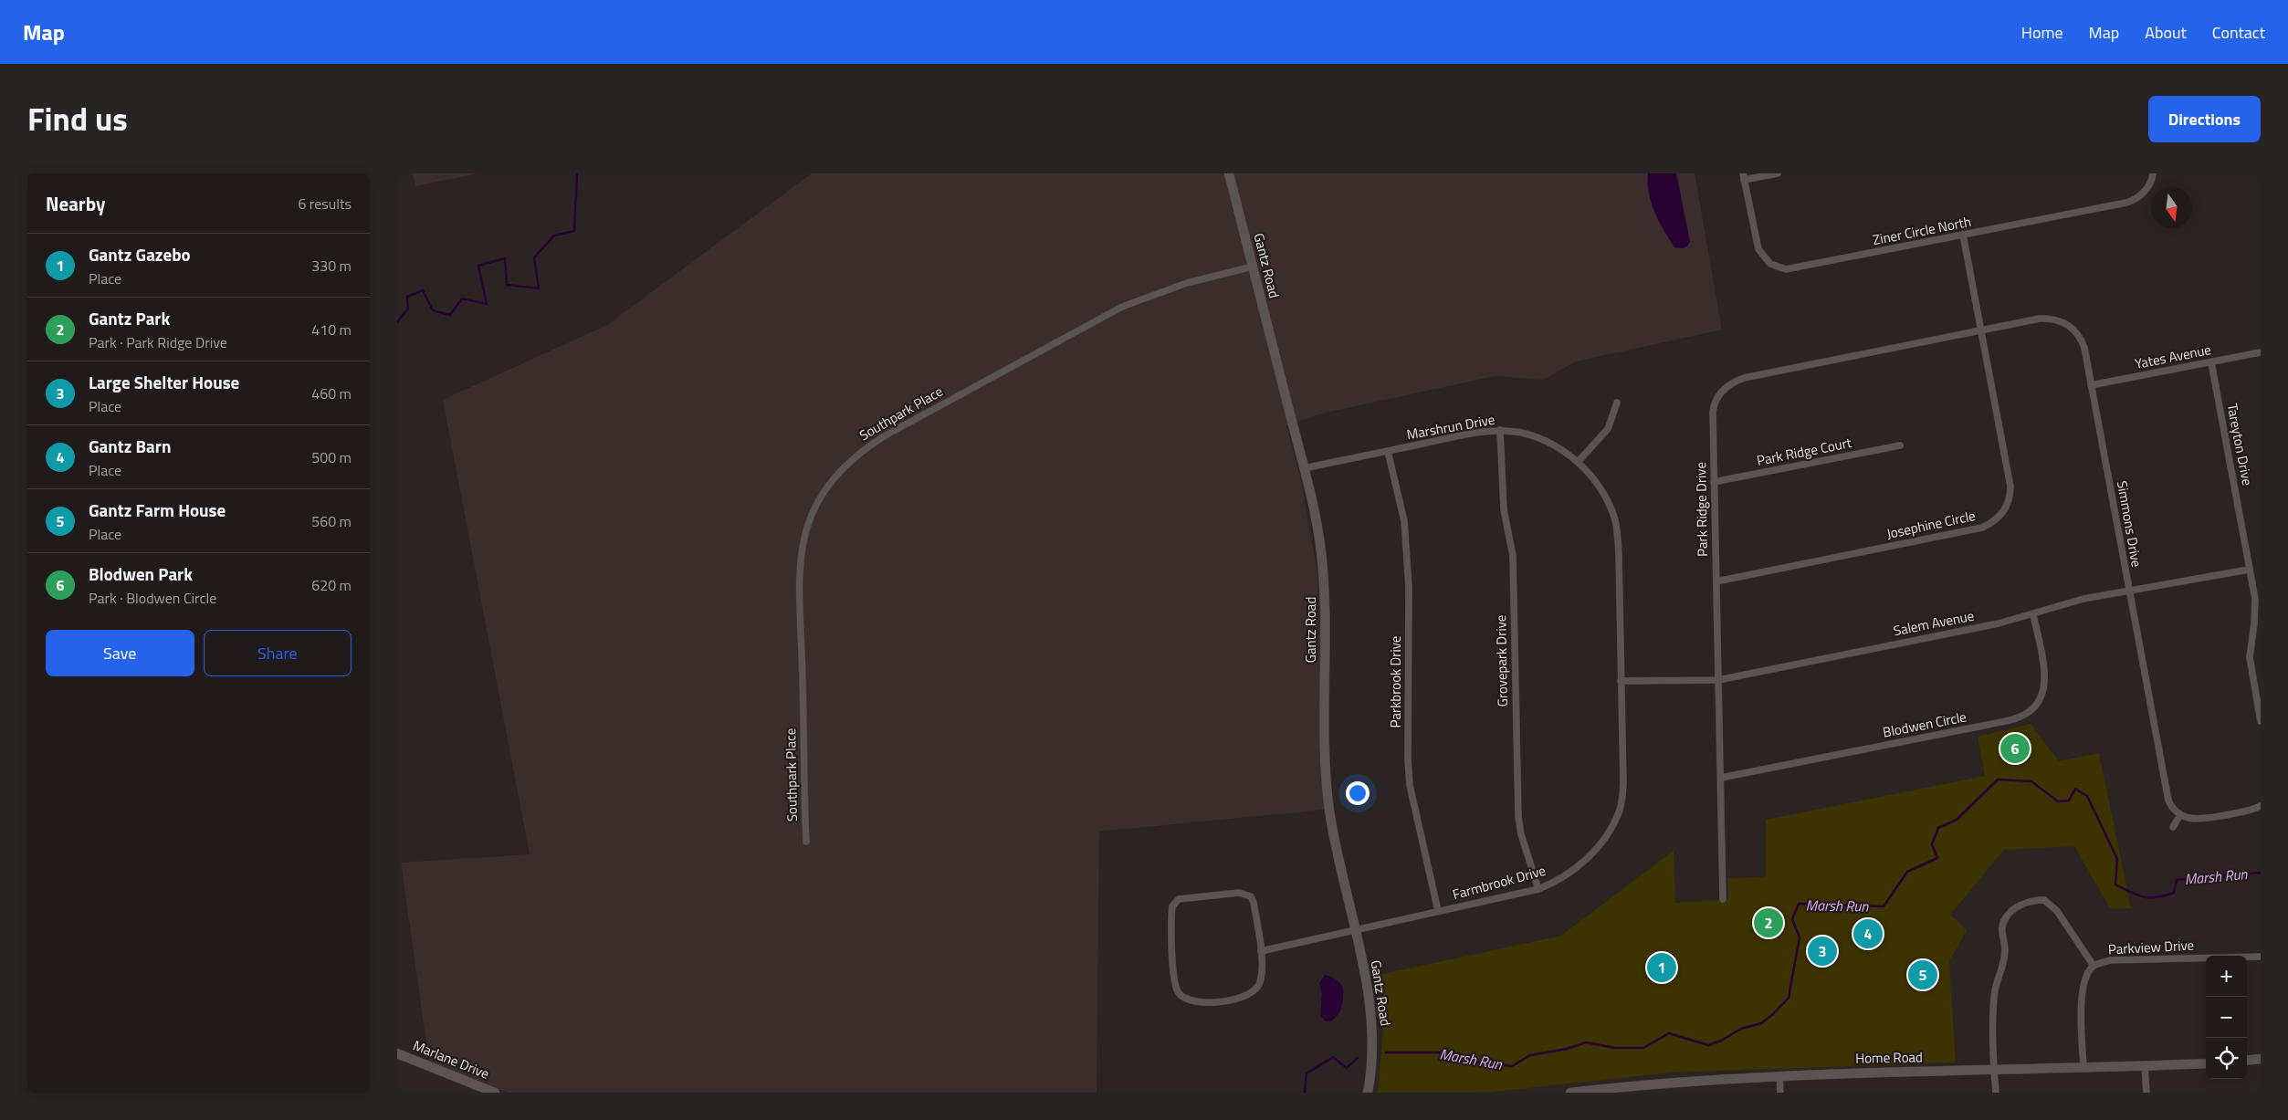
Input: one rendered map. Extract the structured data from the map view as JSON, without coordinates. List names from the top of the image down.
{
  "streets": {
    "main road": ["Gantz Road", "Home Road", "Marlane Drive"],
    "street": [
      "Ziner Circle North",
      "Yates Avenue",
      "Southpark Place",
      "Marshrun Drive",
      "Tareyton Drive",
      "Park Ridge Court",
      "Park Ridge Drive",
      "Simmons Drive",
      "Josephine Circle",
      "Salem Avenue",
      "Grovepark Drive",
      "Parkbrook Drive",
      "Blodwen Circle",
      "Farmbrook Drive",
      "Parkview Drive"
    ]
  },
  "crossings": [
    ["Ziner Circle North", "Josephine Circle"],
    ["Gantz Road", "Southpark Place"],
    ["Gantz Road", "Marshrun Drive"],
    ["Gantz Road", "Farmbrook Drive"],
    ["Yates Avenue", "Tareyton Drive"],
    ["Yates Avenue", "Simmons Drive"],
    ["Marshrun Drive", "Grovepark Drive"],
    ["Marshrun Drive", "Parkbrook Drive"],
    ["Marshrun Drive", "Farmbrook Drive"],
    ["Tareyton Drive", "Salem Avenue"],
    ["Park Ridge Court", "Park Ridge Drive"],
    ["Park Ridge Drive", "Simmons Drive"],
    ["Park Ridge Drive", "Josephine Circle"],
    ["Park Ridge Drive", "Salem Avenue"],
    ["Park Ridge Drive", "Blodwen Circle"],
    ["Simmons Drive", "Josephine Circle"],
    ["Simmons Drive", "Salem Avenue"],
    ["Salem Avenue", "Blodwen Circle"],
    ["Salem Avenue", "Farmbrook Drive"],
    ["Grovepark Drive", "Farmbrook Drive"],
    ["Parkbrook Drive", "Farmbrook Drive"],
    ["Parkview Drive", "Home Road"]
  ],
  "water": ["Marsh Run"],
  "north": "bottom",
  "page": {
    "header": "Map",
    "nav": [
      "Home",
      "Map",
      "About",
      "Contact"
    ],
    "title": "Find us",
    "buttons": [
      "Directions",
      ["Save", "Share"]
    ],
    "heading": ["Nearby", "6 results"],
    "list": [
      {
        "mark": "1",
        "name": "Gantz Gazebo",
        "note": "Place",
        "value": "330 m"
      },
      {
        "mark": "2",
        "name": "Gantz Park",
        "note": "Park · Park Ridge Drive",
        "value": "410 m"
      },
      {
        "mark": "3",
        "name": "Large Shelter House",
        "note": "Place",
        "value": "460 m"
      },
      {
        "mark": "4",
        "name": "Gantz Barn",
        "note": "Place",
        "value": "500 m"
      },
      {
        "mark": "5",
        "name": "Gantz Farm House",
        "note": "Place",
        "value": "560 m"
      },
      {
        "mark": "6",
        "name": "Blodwen Park",
        "note": "Park · Blodwen Circle",
        "value": "620 m"
      }
    ],
    "pins": [
      "6",
      "2",
      "4",
      "3",
      "1",
      "5"
    ],
    "map_buttons": ["+", "−"]
  }
}
